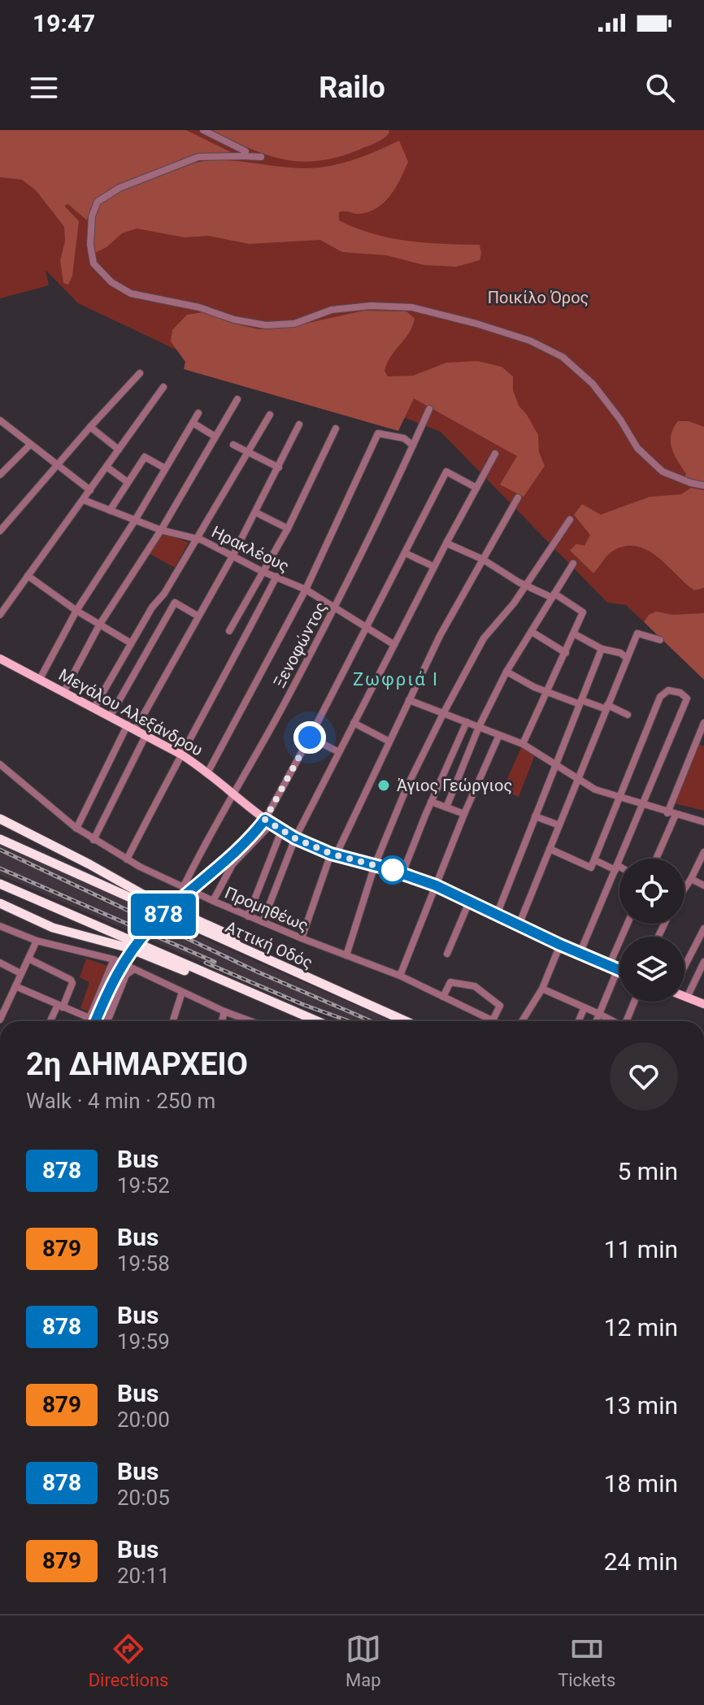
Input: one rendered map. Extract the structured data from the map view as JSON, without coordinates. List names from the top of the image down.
{
  "streets": {
    "highway": ["Αττική Οδός"],
    "main road": ["Μεγάλου Αλεξάνδρου"],
    "street": ["Ηρακλέους", "Ξενοφώντος", "Προμηθέως"]
  },
  "crossings": [
    ["Ηρακλέους", "Ξενοφώντος"],
    ["Ξενοφώντος", "Μεγάλου Αλεξάνδρου"],
    ["Ξενοφώντος", "Προμηθέως"]
  ],
  "districts": ["Ζωφριά Ι"],
  "parks": ["Ποικίλο Όρος"],
  "places": ["Άγιος Γεώργιος"],
  "lines": ["bus line 878"],
  "page": {
    "status": "19:47",
    "header": "Railo",
    "on_map": "878",
    "heading": ["2η ΔΗΜΑΡΧΕΙΟ", "Walk · 4 min · 250 m"],
    "list": [
      {
        "mark": "878",
        "name": "Bus",
        "note": "19:52",
        "value": "5 min"
      },
      {
        "mark": "879",
        "name": "Bus",
        "note": "19:58",
        "value": "11 min"
      },
      {
        "mark": "878",
        "name": "Bus",
        "note": "19:59",
        "value": "12 min"
      },
      {
        "mark": "879",
        "name": "Bus",
        "note": "20:00",
        "value": "13 min"
      },
      {
        "mark": "878",
        "name": "Bus",
        "note": "20:05",
        "value": "18 min"
      },
      {
        "mark": "879",
        "name": "Bus",
        "note": "20:11",
        "value": "24 min"
      }
    ],
    "tabs": ["Directions", "Map", "Tickets"]
  }
}
